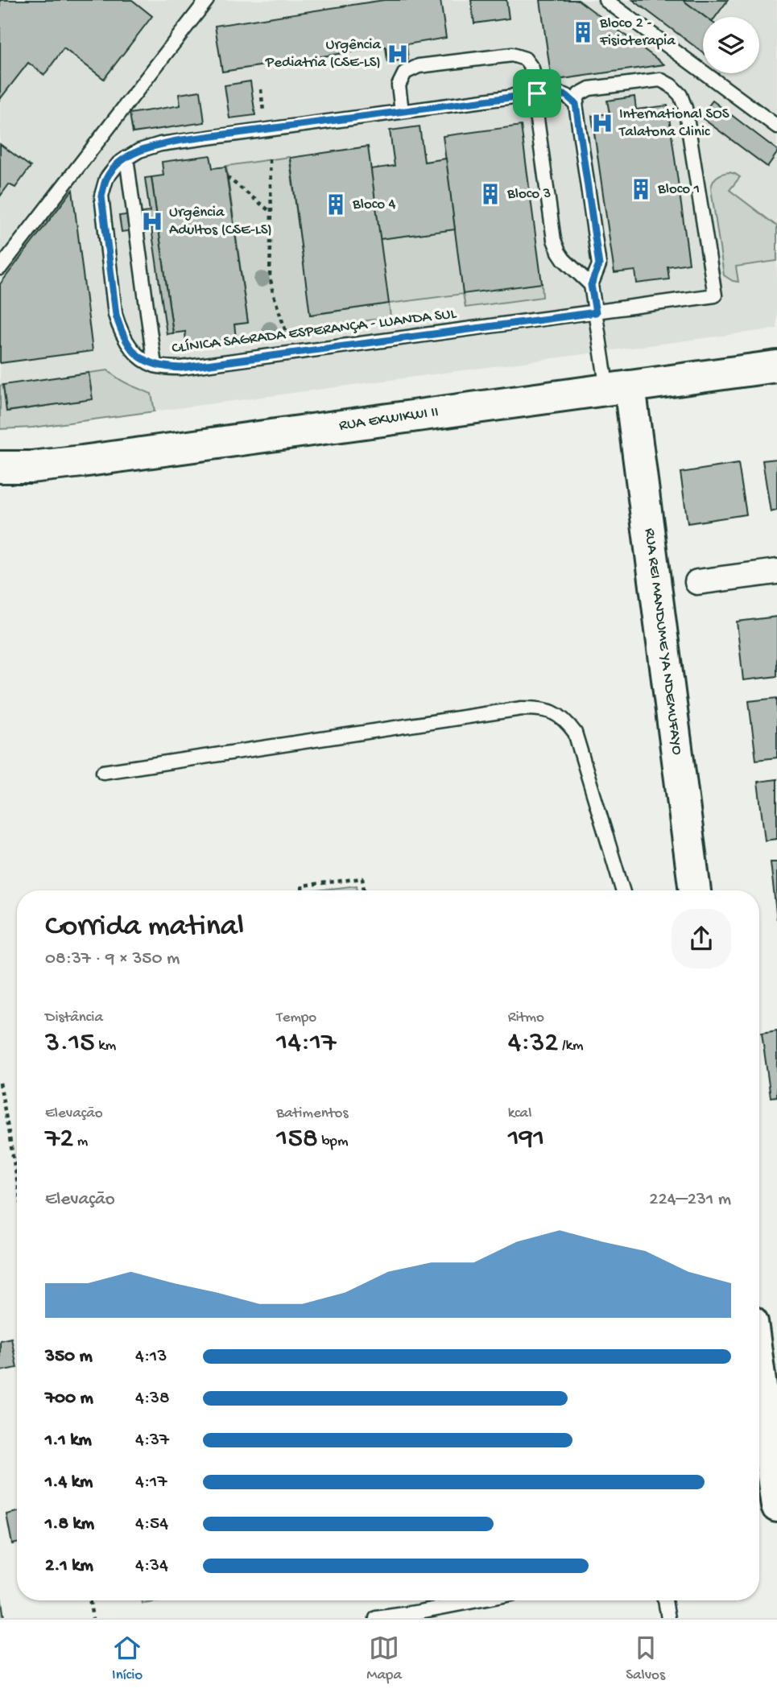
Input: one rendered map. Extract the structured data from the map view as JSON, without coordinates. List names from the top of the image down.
{
  "streets": {
    "street": ["RUA EKWIKWI II", "RUA REI MANDUME YA NDEMUFAYO"],
    "lane": ["CLÍNICA SAGRADA ESPERANÇA - LUANDA SUL"]
  },
  "crossings": [
    ["RUA EKWIKWI II", "RUA REI MANDUME YA NDEMUFAYO"]
  ],
  "places": {
    "building": [
      "Bloco 2 - Fisioterapia",
      "Bloco 1",
      "Bloco 3",
      "Bloco 4"
    ],
    "hospital": ["Urgência Pediatria (CSE-LS)", "International SOS Talatona Clinic", "Urgência Adultos (CSE-LS)"]
  },
  "page": {
    "heading": ["Corrida matinal", "08:37 · 9 × 350 m"],
    "stats": [
      ["Distância", "3.15 km"],
      ["Tempo", "14:17"],
      ["Ritmo", "4:32 /km"],
      ["Elevação", "72 m"],
      ["Batimentos", "158 bpm"],
      ["kcal", "191"]
    ],
    "chart": ["Elevação", "224–231 m"],
    "list": [
      {
        "name": "350 m",
        "note": "4:13"
      },
      {
        "name": "700 m",
        "note": "4:38"
      },
      {
        "name": "1.1 km",
        "note": "4:37"
      },
      {
        "name": "1.4 km",
        "note": "4:17"
      },
      {
        "name": "1.8 km",
        "note": "4:54"
      },
      {
        "name": "2.1 km",
        "note": "4:34"
      }
    ],
    "tabs": ["Início", "Mapa", "Salvos"]
  }
}
